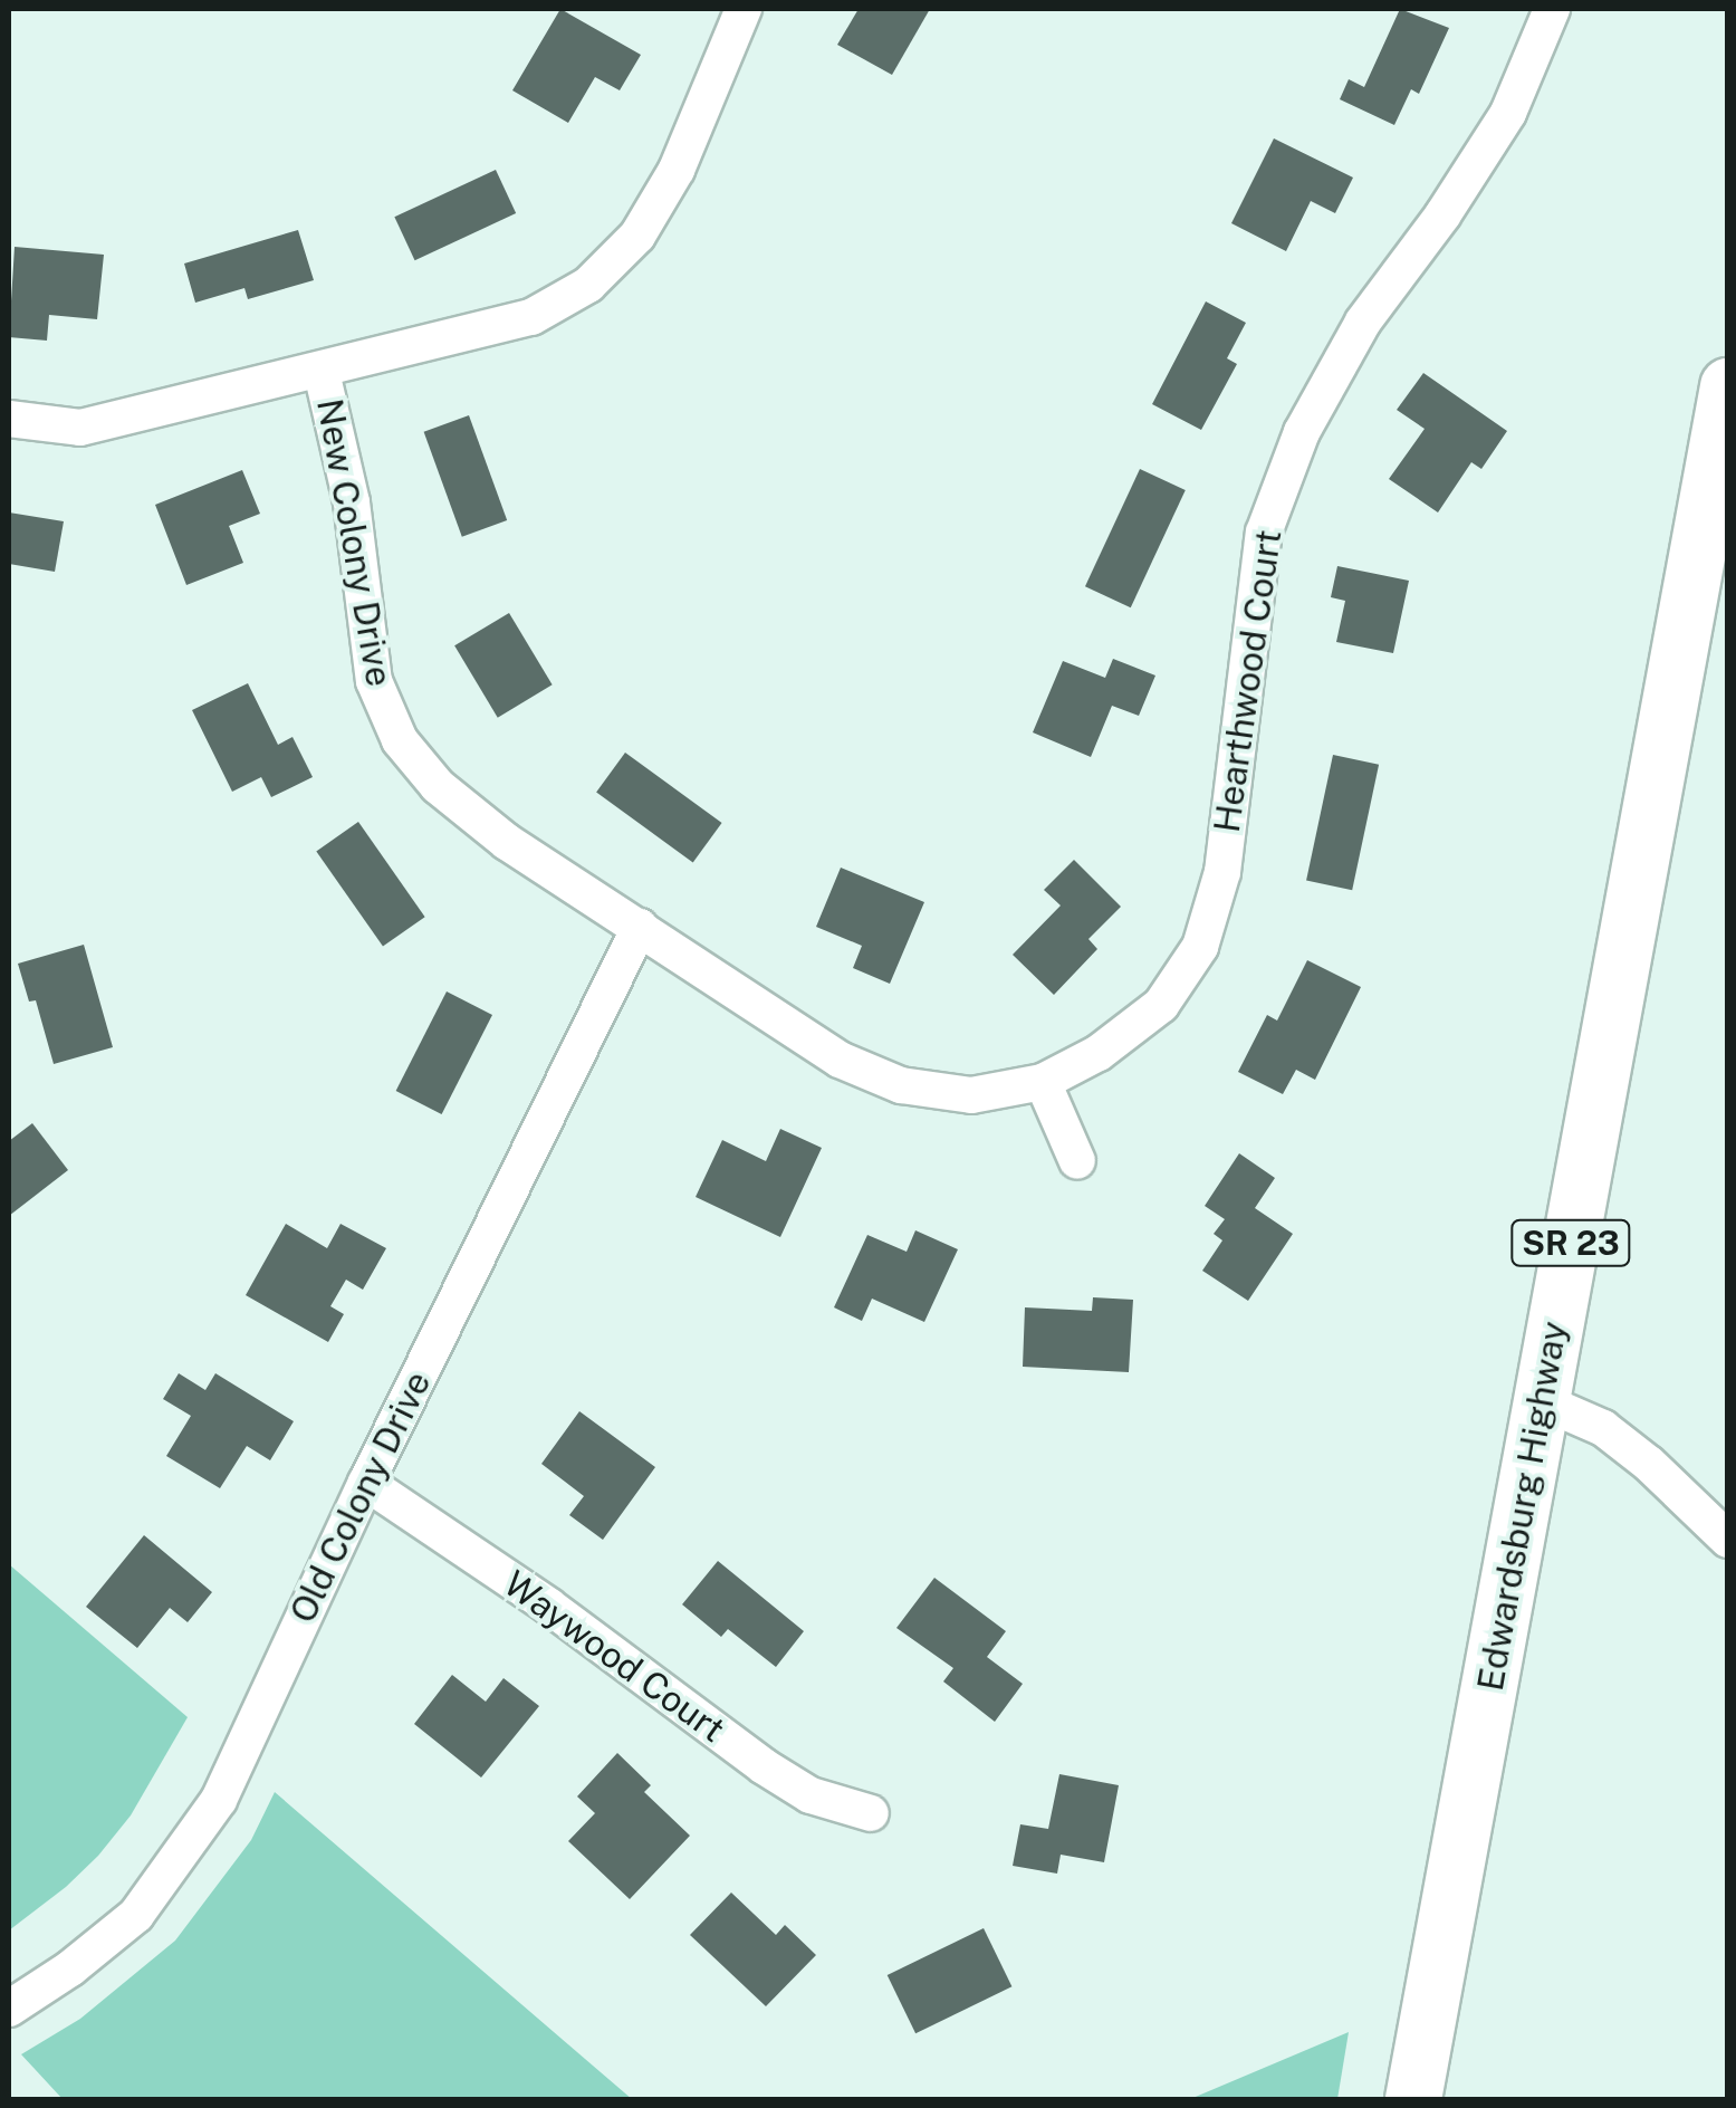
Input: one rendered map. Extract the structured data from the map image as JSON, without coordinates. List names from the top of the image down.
{
  "streets": {
    "main road": ["SR 23", "Edwardsburg Highway"],
    "street": [
      "New Colony Drive",
      "Hearthwood Court",
      "Old Colony Drive",
      "Waywood Court"
    ]
  },
  "crossings": [
    ["New Colony Drive", "Hearthwood Court"],
    ["New Colony Drive", "Old Colony Drive"],
    ["Hearthwood Court", "Old Colony Drive"],
    ["Old Colony Drive", "Waywood Court"]
  ]
}
